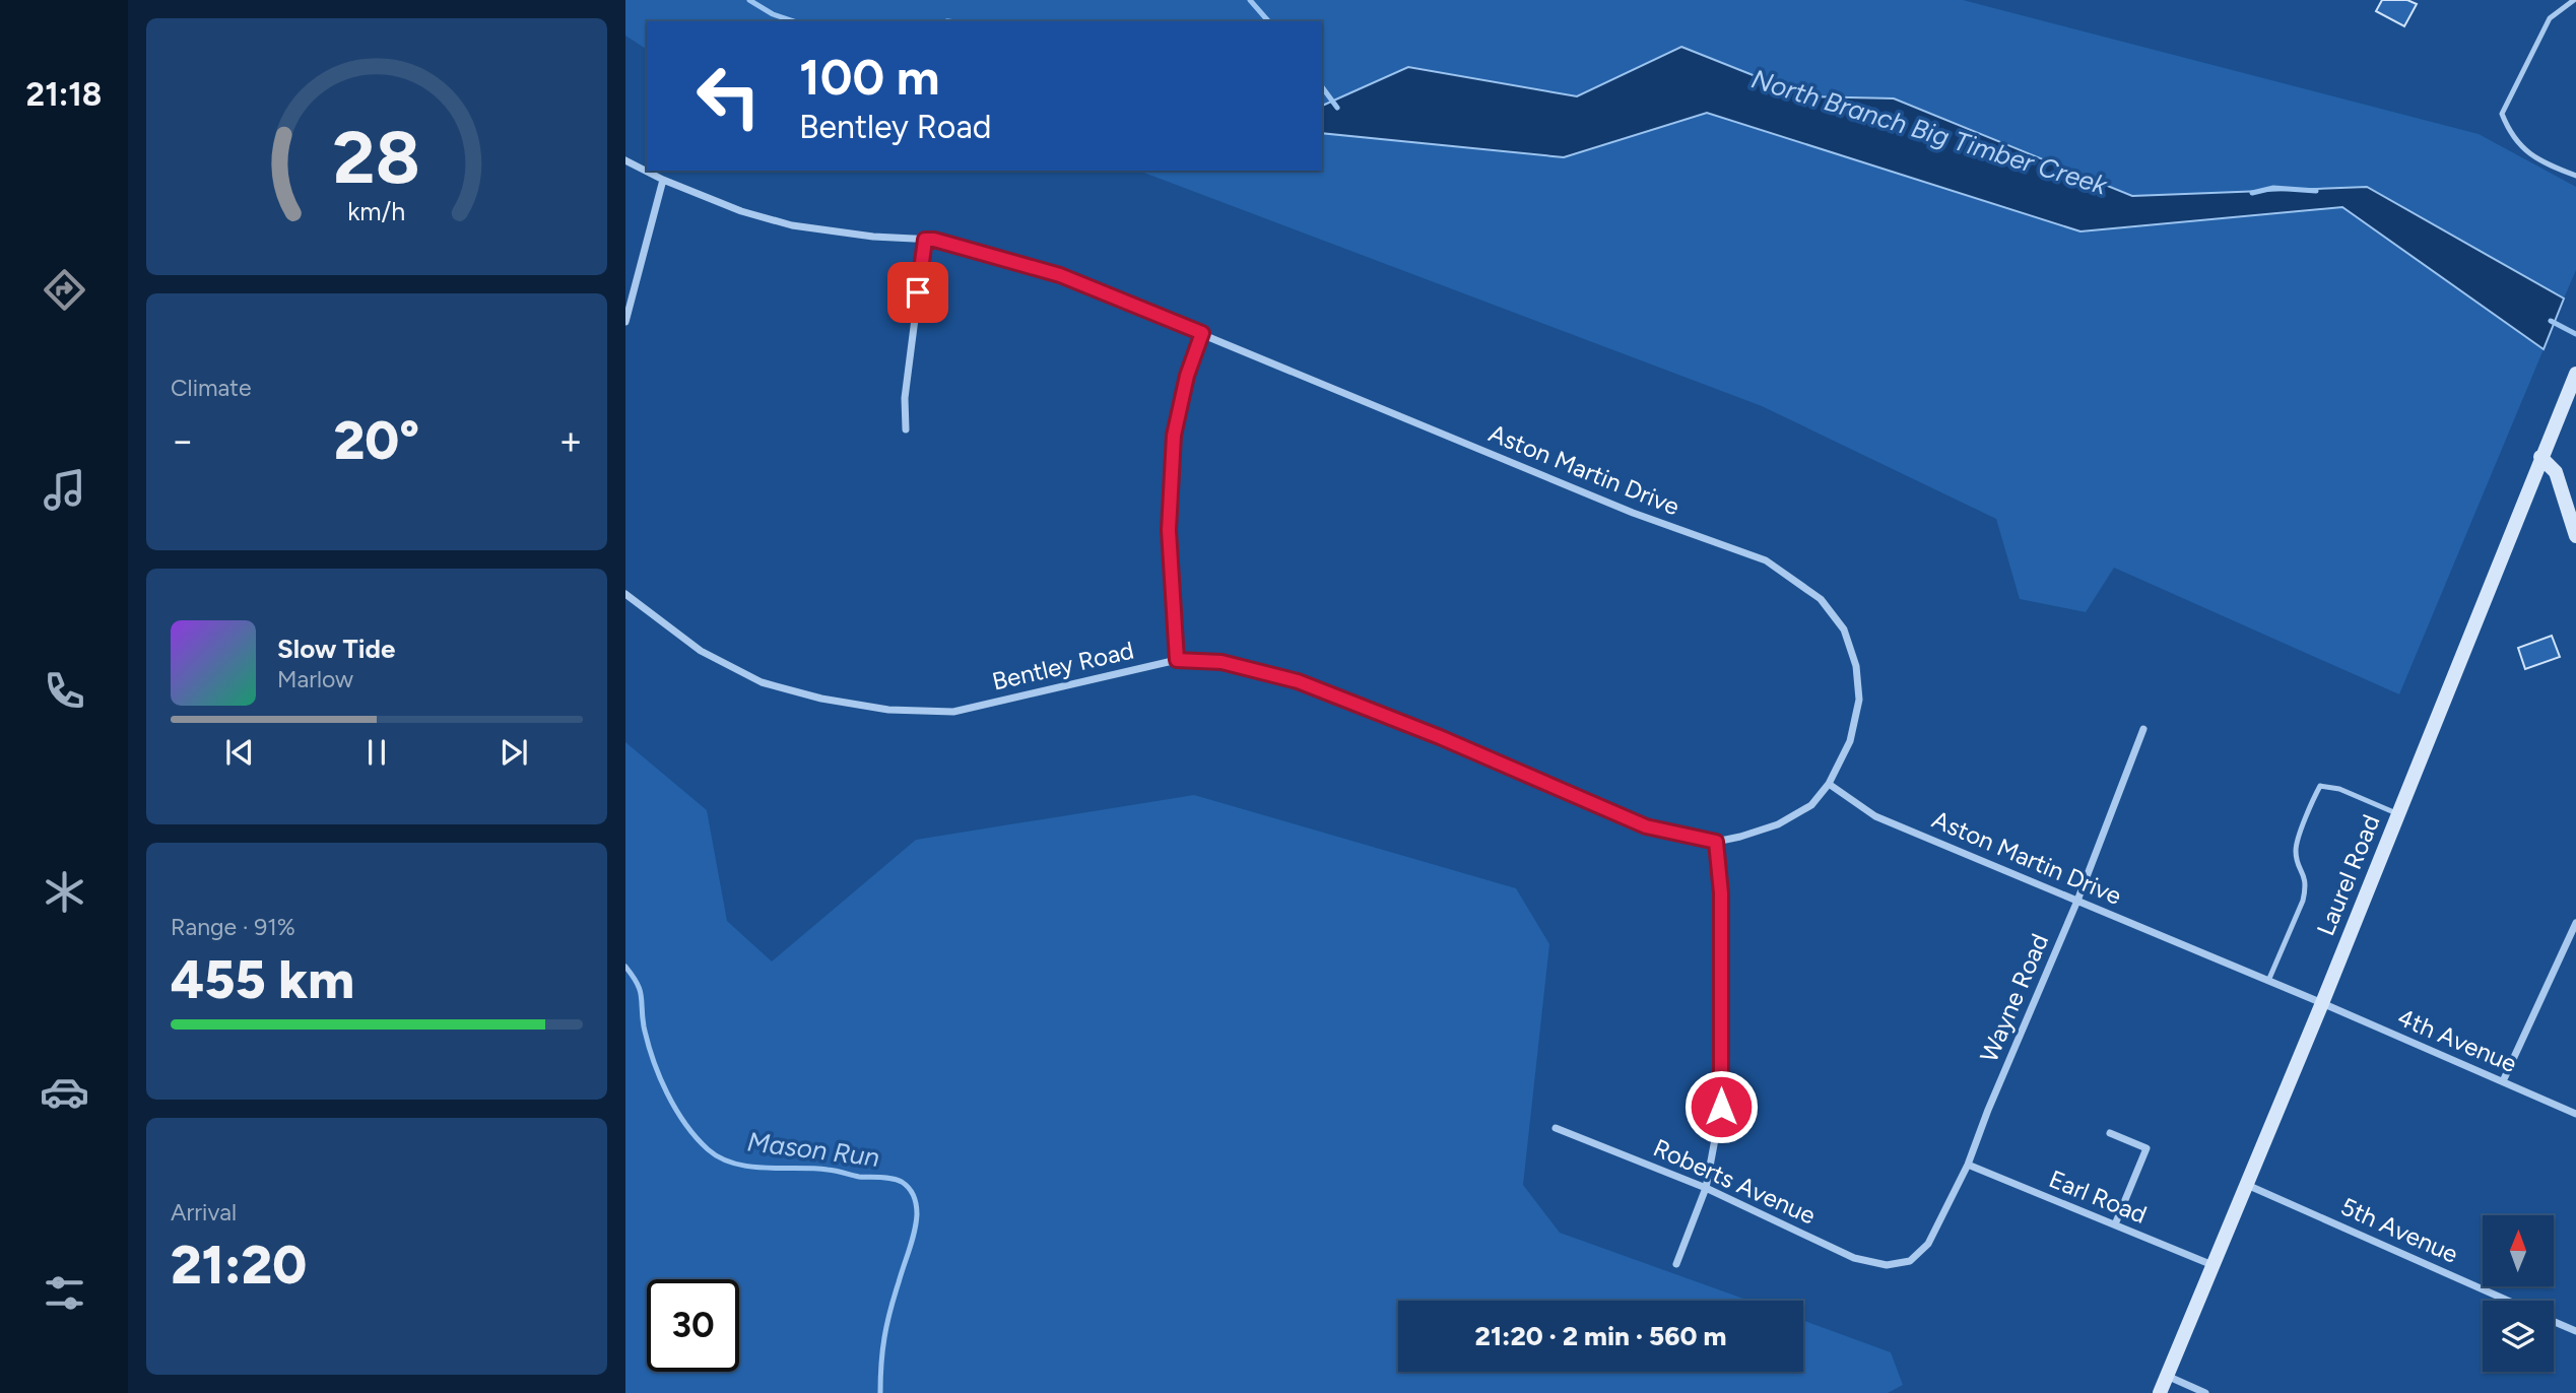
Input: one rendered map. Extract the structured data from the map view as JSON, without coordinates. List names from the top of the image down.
{
  "streets": {
    "main road": ["Laurel Road"],
    "street": [
      "Aston Martin Drive",
      "Bentley Road",
      "Wayne Road",
      "4th Avenue",
      "Roberts Avenue",
      "Earl Road",
      "5th Avenue"
    ]
  },
  "crossings": [
    ["Aston Martin Drive", "Bentley Road"],
    ["Aston Martin Drive", "Laurel Road"],
    ["Aston Martin Drive", "Wayne Road"],
    ["Aston Martin Drive", "4th Avenue"],
    ["Laurel Road", "4th Avenue"],
    ["Laurel Road", "Earl Road"],
    ["Laurel Road", "5th Avenue"],
    ["Wayne Road", "Roberts Avenue"],
    ["Wayne Road", "Earl Road"]
  ],
  "water": ["North Branch Big Timber Creek", "Mason Run"],
  "north": "top",
  "page": {
    "tabs": "21:18",
    "turn": ["100 m", "Bentley Road"],
    "tile": [
      "Climate",
      ["Range · 91%", "455 km"],
      ["Arrival", "21:20"]
    ],
    "heat": ["−", "20°", "+"],
    "song": ["Slow Tide", "Marlow"],
    "limit": "30",
    "trip": "21:20 · 2 min · 560 m",
    "gauge": ["28", "km/h"]
  }
}
